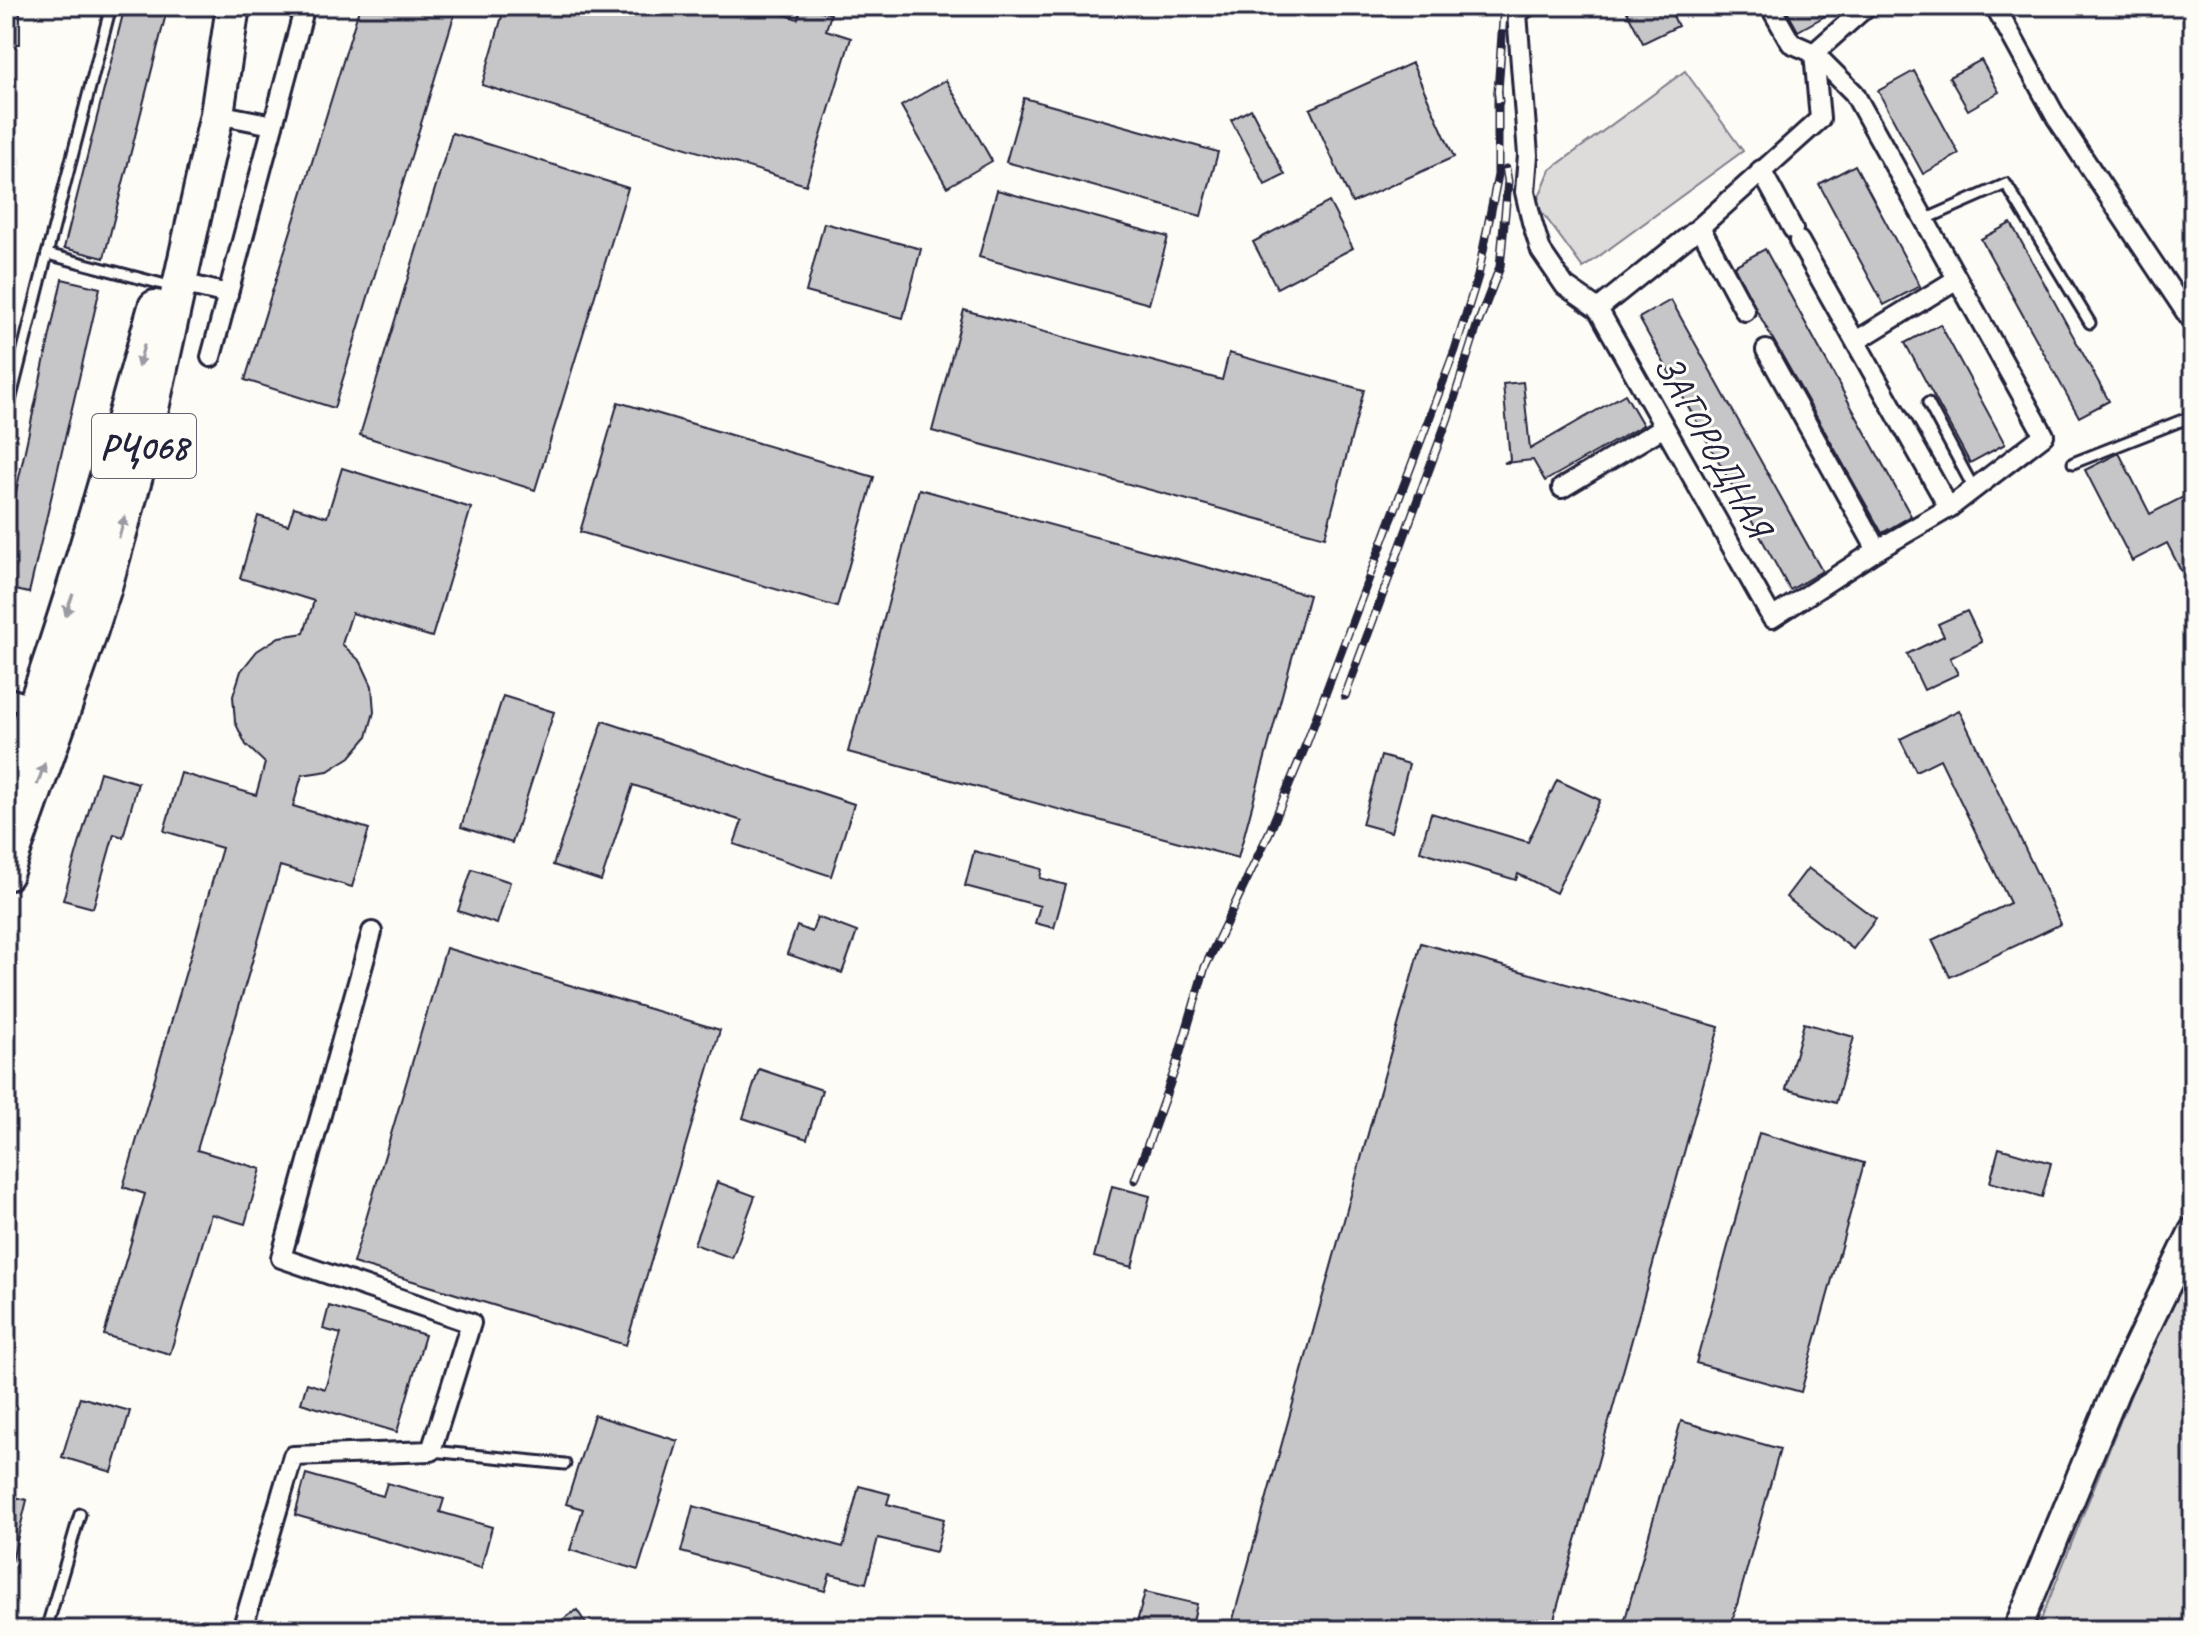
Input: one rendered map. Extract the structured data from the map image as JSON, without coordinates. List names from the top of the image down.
{
  "streets": {
    "highway": ["РҶ068"],
    "street": ["ЗАГОРОДНАЯ"]
  }
}
